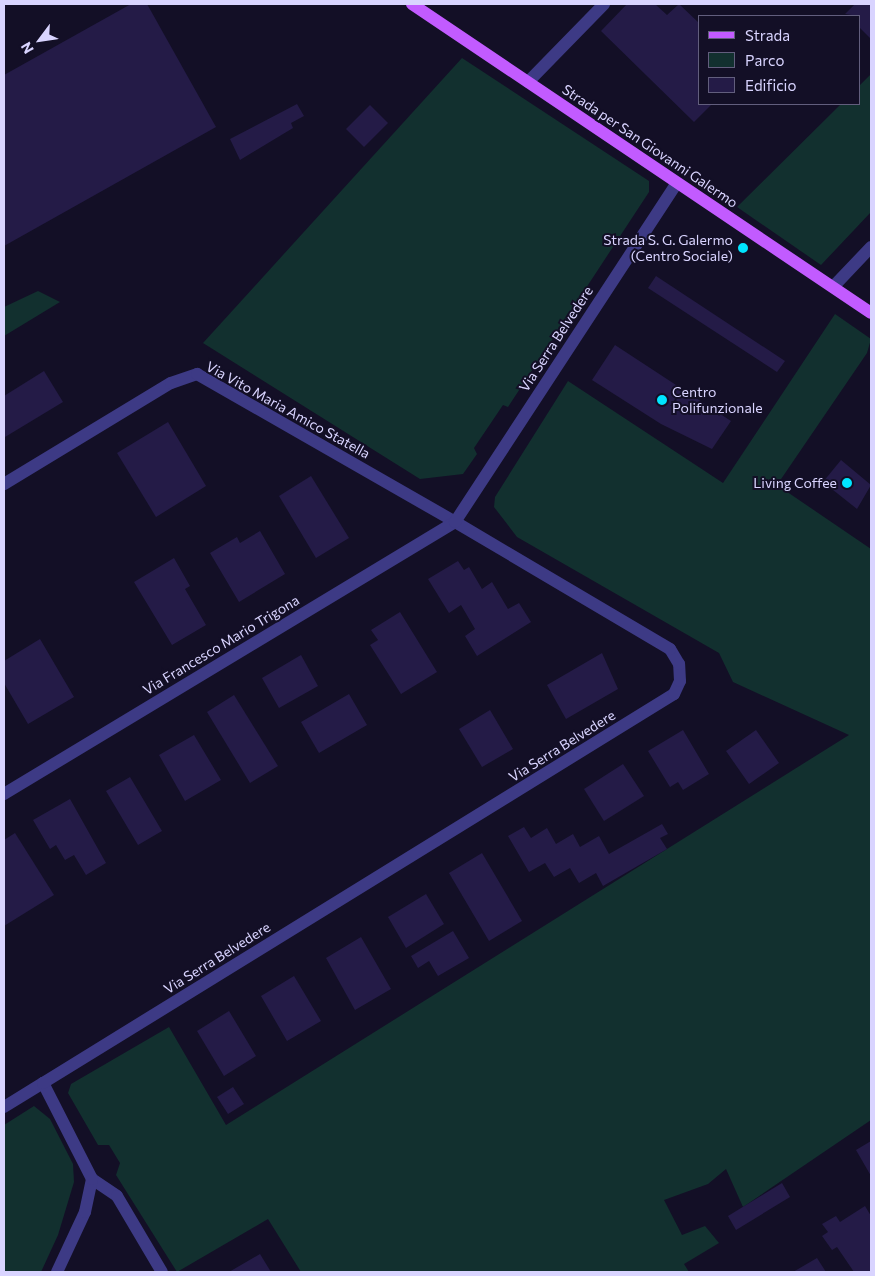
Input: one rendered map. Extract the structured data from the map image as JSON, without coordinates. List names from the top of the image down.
{
  "streets": {
    "main road": ["Strada per San Giovanni Galermo"],
    "street": ["Via Serra Belvedere", "Via Vito Maria Amico Statella", "Via Francesco Mario Trigona"]
  },
  "crossings": [
    ["Strada per San Giovanni Galermo", "Via Serra Belvedere"],
    ["Via Serra Belvedere", "Via Vito Maria Amico Statella"],
    ["Via Serra Belvedere", "Via Francesco Mario Trigona"],
    ["Via Vito Maria Amico Statella", "Via Francesco Mario Trigona"]
  ],
  "places": ["Strada S. G. Galermo (Centro Sociale)", "Centro Polifunzionale", "Living Coffee"],
  "legend": ["Strada", "Parco", "Edificio"],
  "north": "bottom left"
}
